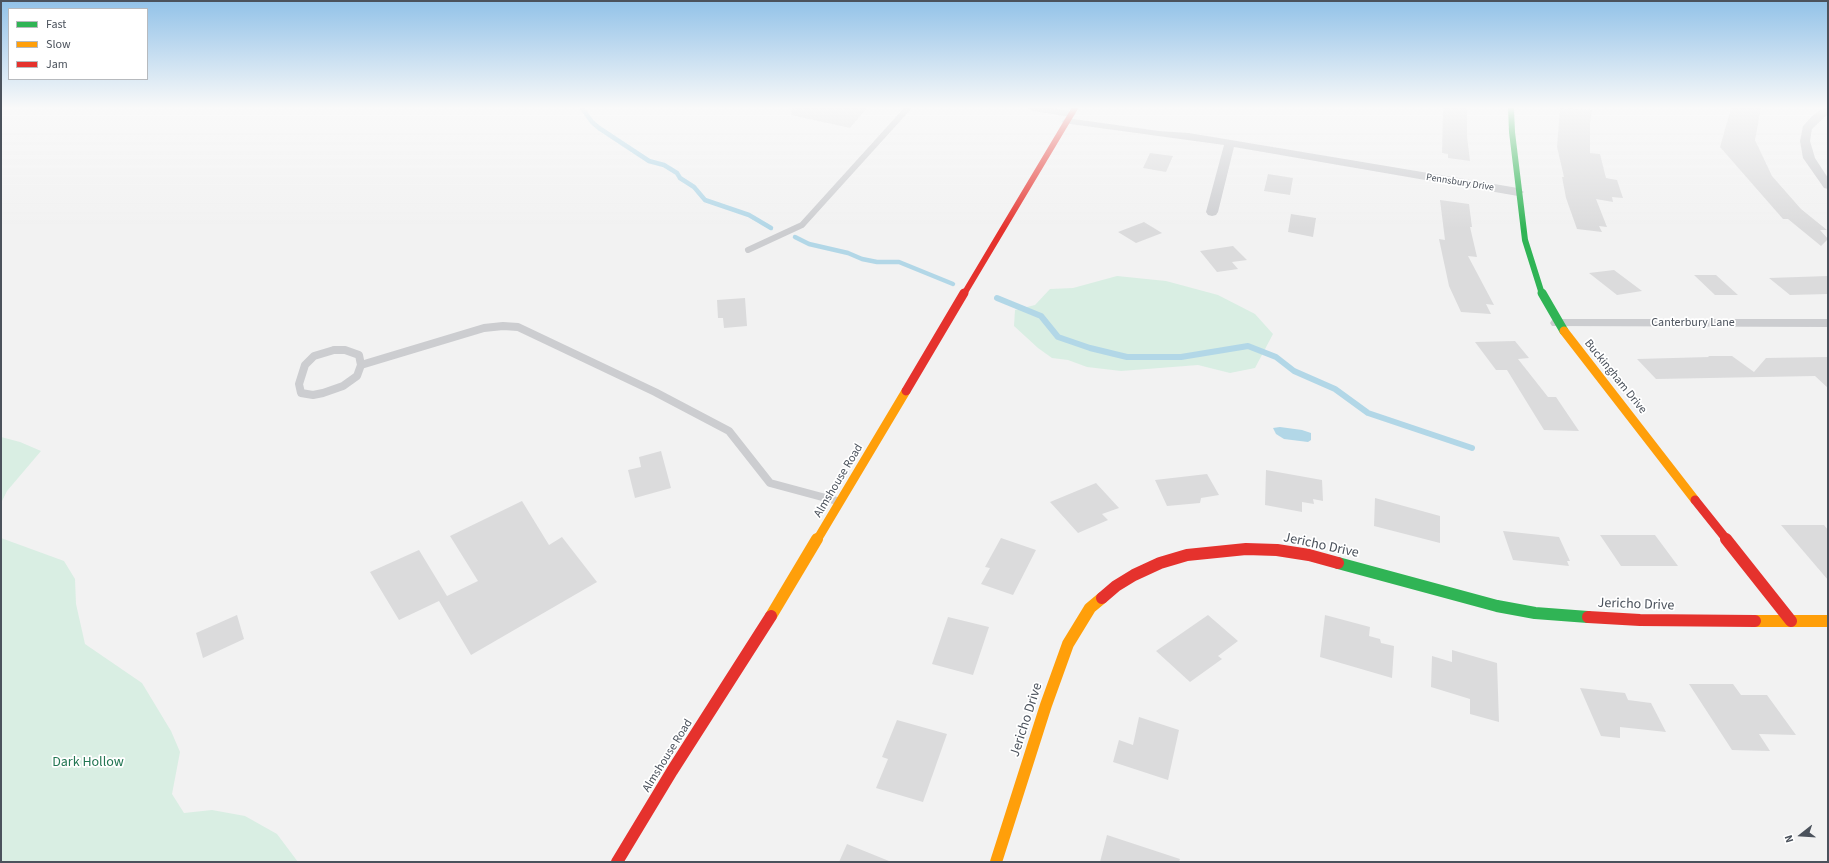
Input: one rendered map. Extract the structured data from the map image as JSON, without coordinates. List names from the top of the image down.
{
  "streets": {
    "street": [
      "Pennsbury Drive",
      "Canterbury Lane",
      "Buckingham Drive",
      "Almshouse Road",
      "Jericho Drive"
    ]
  },
  "crossings": [
    ["Pennsbury Drive", "Buckingham Drive"],
    ["Canterbury Lane", "Buckingham Drive"],
    ["Buckingham Drive", "Jericho Drive"]
  ],
  "parks": ["Dark Hollow"],
  "legend": ["Fast", "Slow", "Jam"],
  "north": "left"
}
